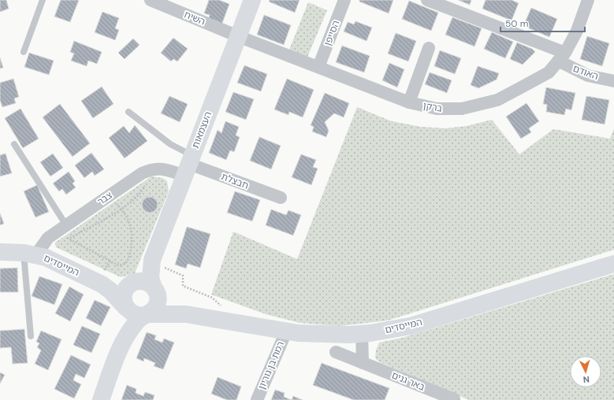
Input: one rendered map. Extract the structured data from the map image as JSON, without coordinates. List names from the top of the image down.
{
  "streets": {
    "street": [
      "השיח",
      "הסייפן",
      "האודם",
      "ברקן",
      "העצמאות",
      "חבצלת",
      "צבר",
      "המייסדים",
      "רמת בן גוריון",
      "באר גנים"
    ]
  },
  "crossings": [
    ["השיח", "ברקן"],
    ["השיח", "העצמאות"],
    ["הסייפן", "ברקן"],
    ["האודם", "ברקן"],
    ["ברקן", "העצמאות"],
    ["העצמאות", "חבצלת"],
    ["העצמאות", "צבר"],
    ["העצמאות", "המייסדים"],
    ["חבצלת", "צבר"],
    ["צבר", "המייסדים"],
    ["המייסדים", "רמת בן גוריון"]
  ],
  "scale_bar": "50 m",
  "north": "bottom"
}
